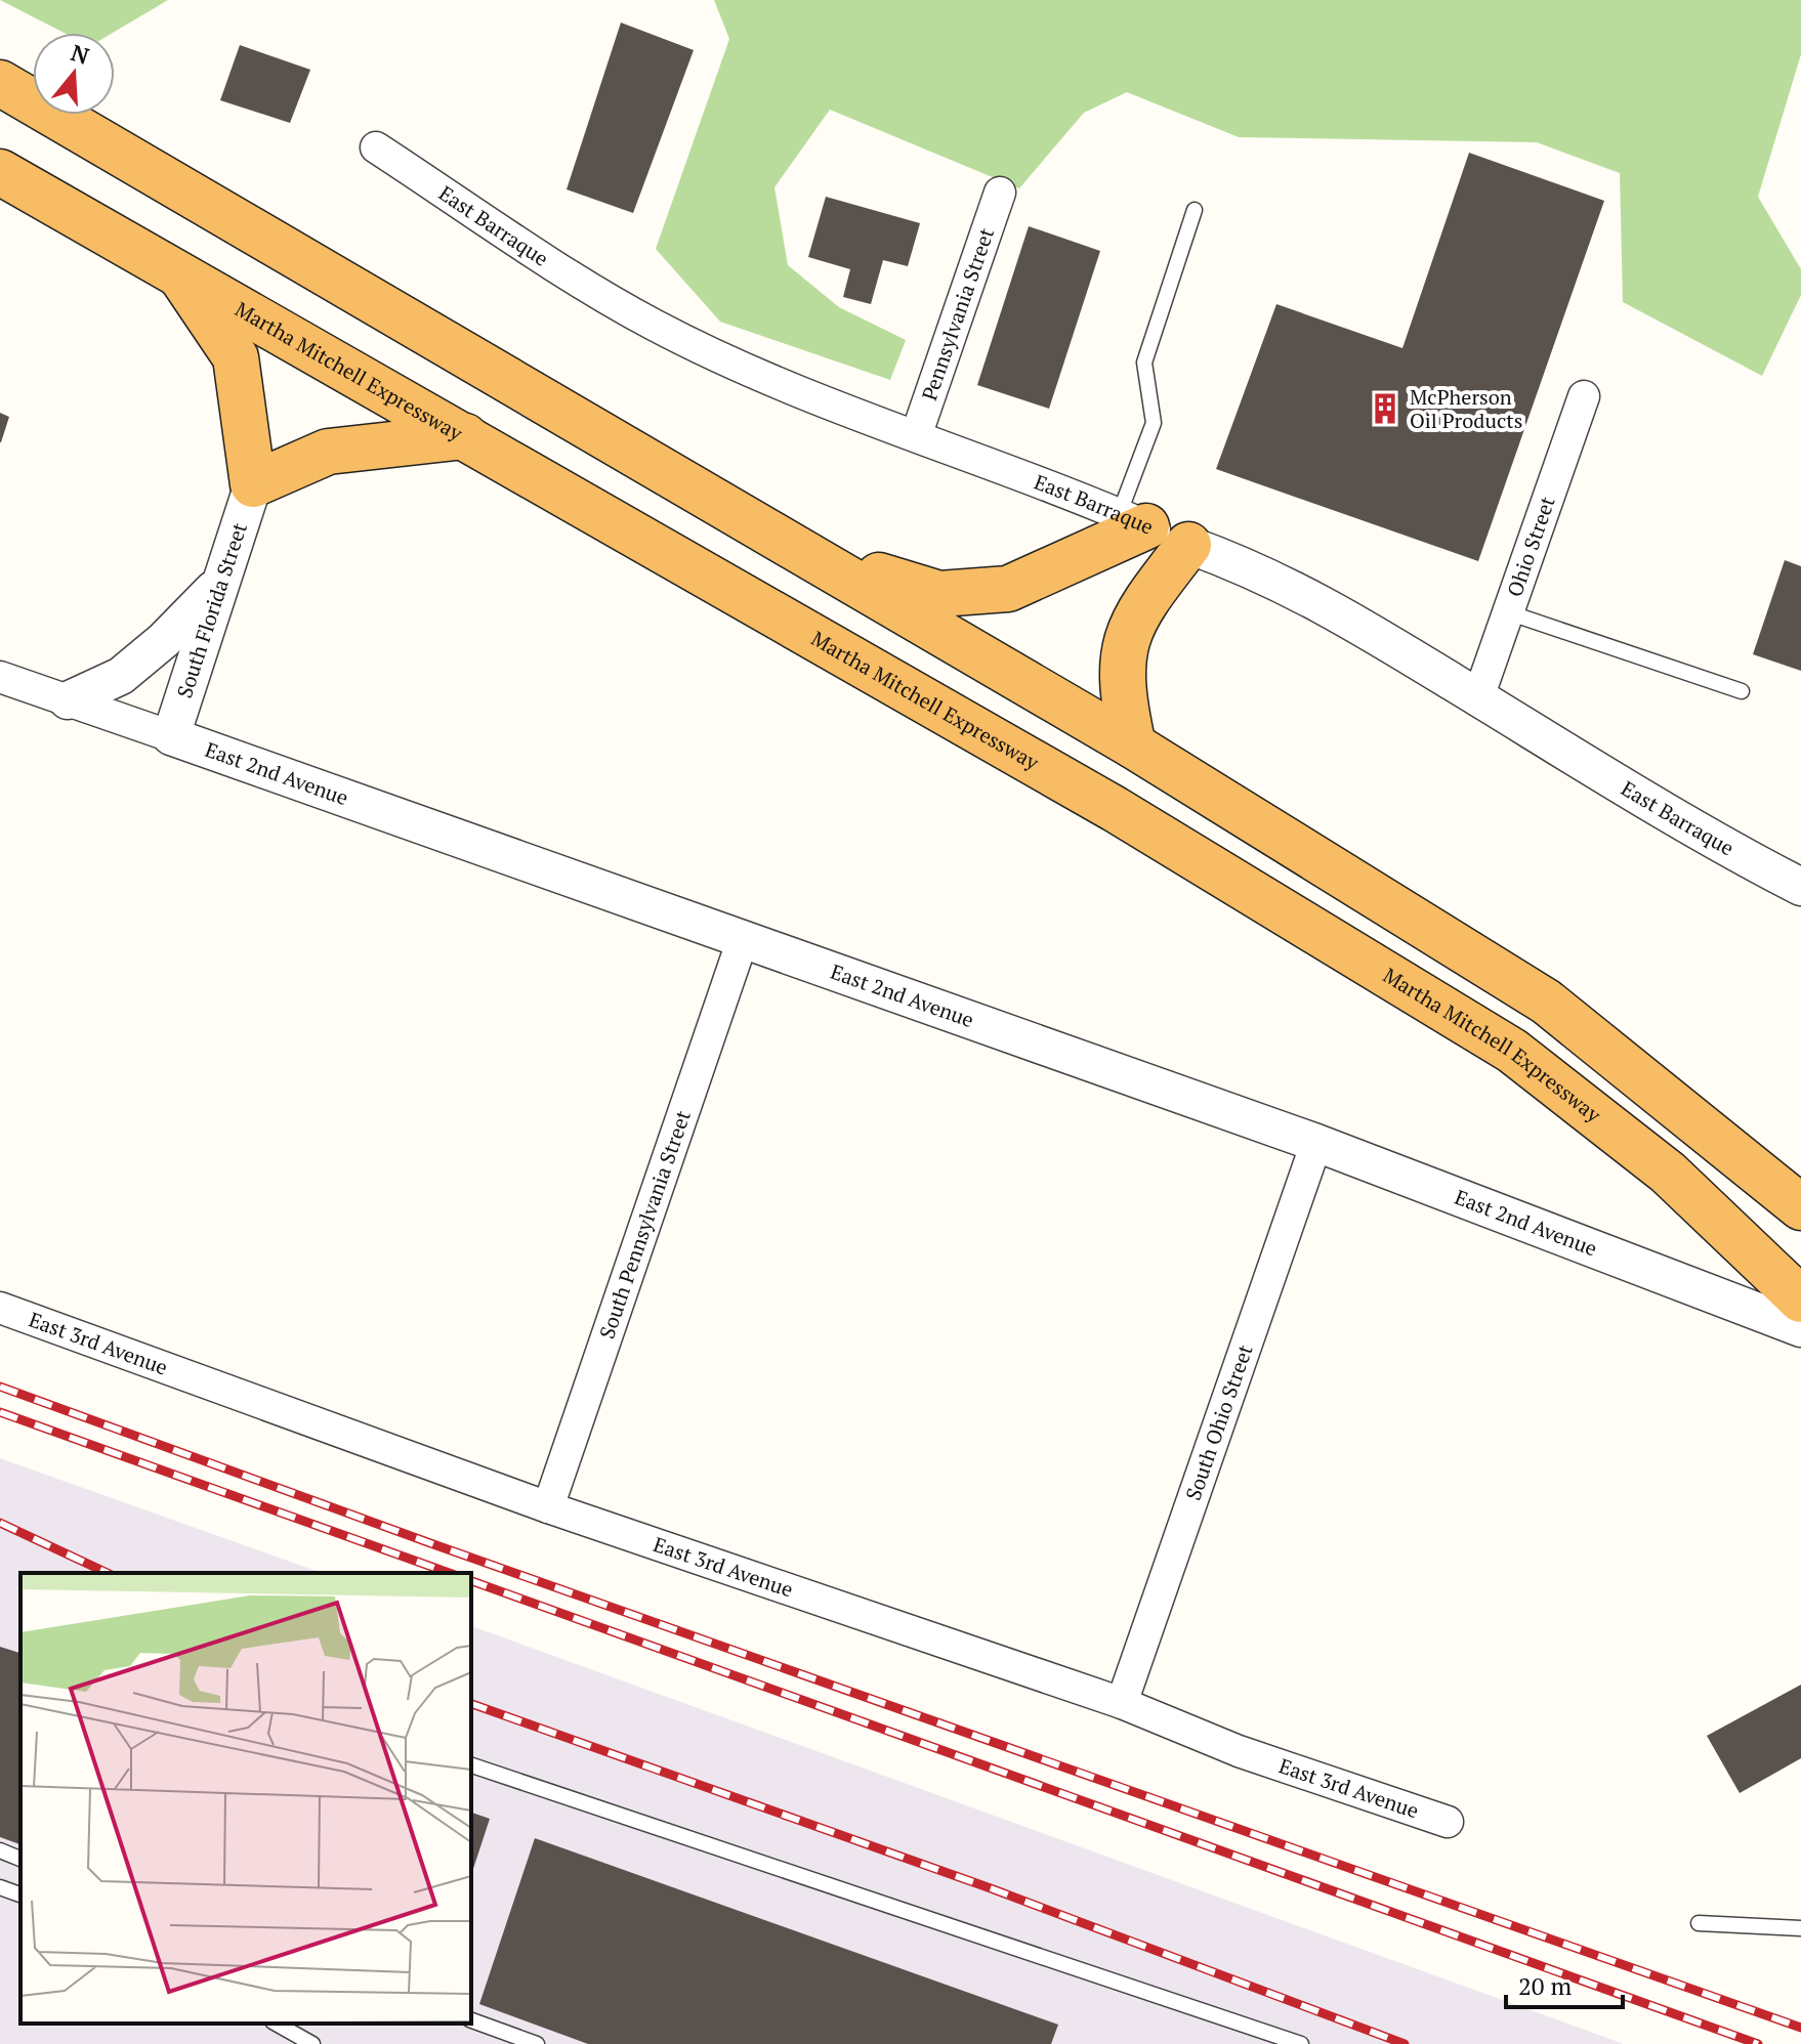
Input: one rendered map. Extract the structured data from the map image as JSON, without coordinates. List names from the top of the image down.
{
  "streets": {
    "highway": ["Martha Mitchell Expressway"],
    "street": [
      "East Barraque",
      "Pennsylvania Street",
      "Ohio Street",
      "South Florida Street",
      "East 2nd Avenue",
      "South Pennsylvania Street",
      "East 3rd Avenue",
      "South Ohio Street"
    ]
  },
  "crossings": [
    ["East Barraque", "Pennsylvania Street"],
    ["East Barraque", "Ohio Street"],
    ["South Florida Street", "East 2nd Avenue"],
    ["East 2nd Avenue", "South Pennsylvania Street"],
    ["East 2nd Avenue", "South Ohio Street"],
    ["South Pennsylvania Street", "East 3rd Avenue"],
    ["East 3rd Avenue", "South Ohio Street"]
  ],
  "places": {
    "building": ["McPherson Oil Products"]
  },
  "scale_bar": "20 m",
  "north": "top"
}
